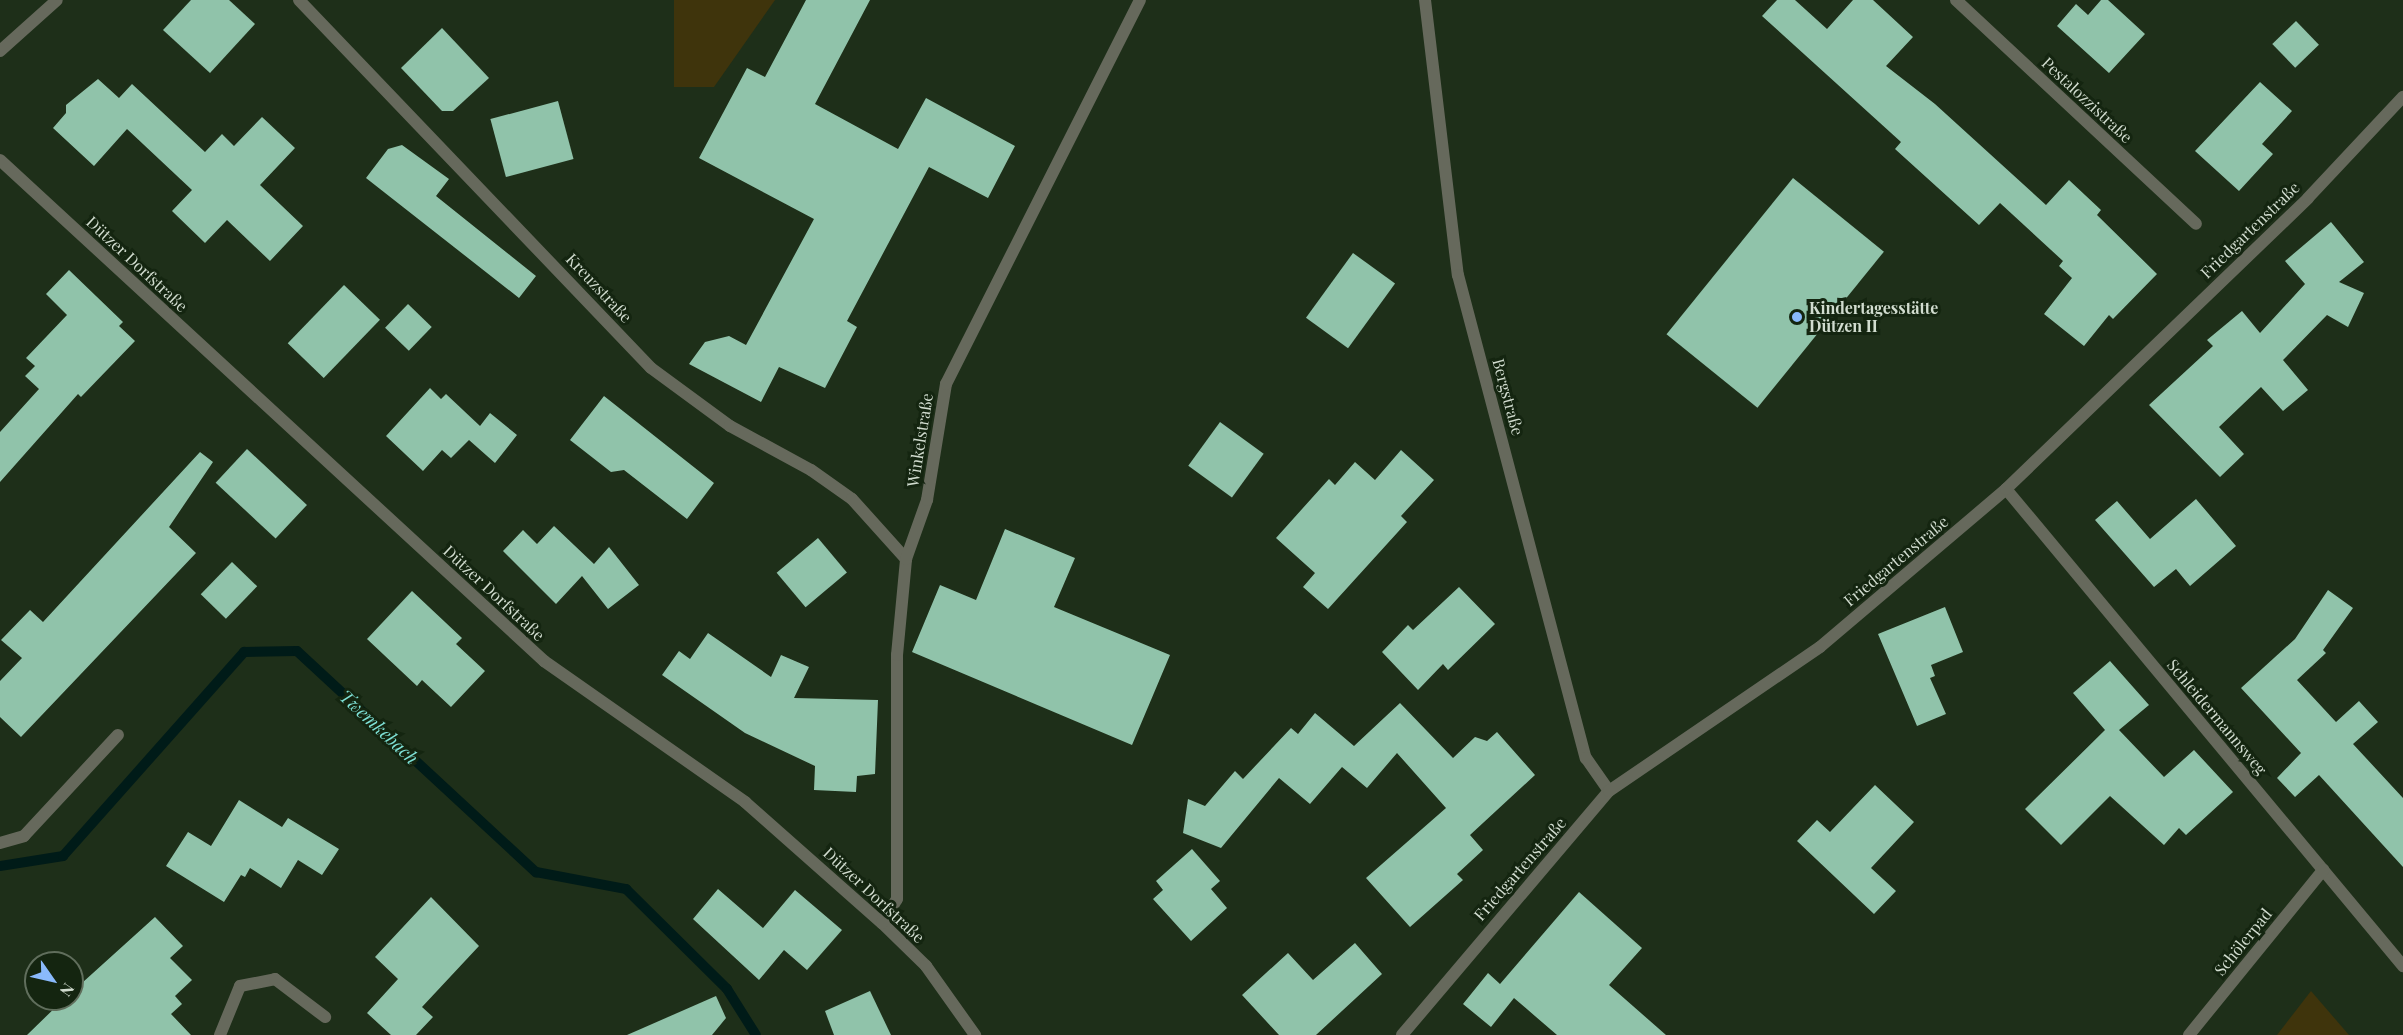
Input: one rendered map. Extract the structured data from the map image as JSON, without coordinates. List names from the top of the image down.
{
  "streets": {
    "street": [
      "Pestalozzistraße",
      "Friedgartenstraße",
      "Dützer Dorfstraße",
      "Kreuzstraße",
      "Bergstraße",
      "Winkelstraße",
      "Schleidermannsweg",
      "Schölerpad"
    ]
  },
  "crossings": [
    ["Friedgartenstraße", "Bergstraße"],
    ["Friedgartenstraße", "Schleidermannsweg"],
    ["Dützer Dorfstraße", "Winkelstraße"],
    ["Kreuzstraße", "Winkelstraße"],
    ["Schleidermannsweg", "Schölerpad"]
  ],
  "water": ["Twemkebach"],
  "places": ["Kindertagesstätte Dützen II"],
  "north": "bottom right"
}
